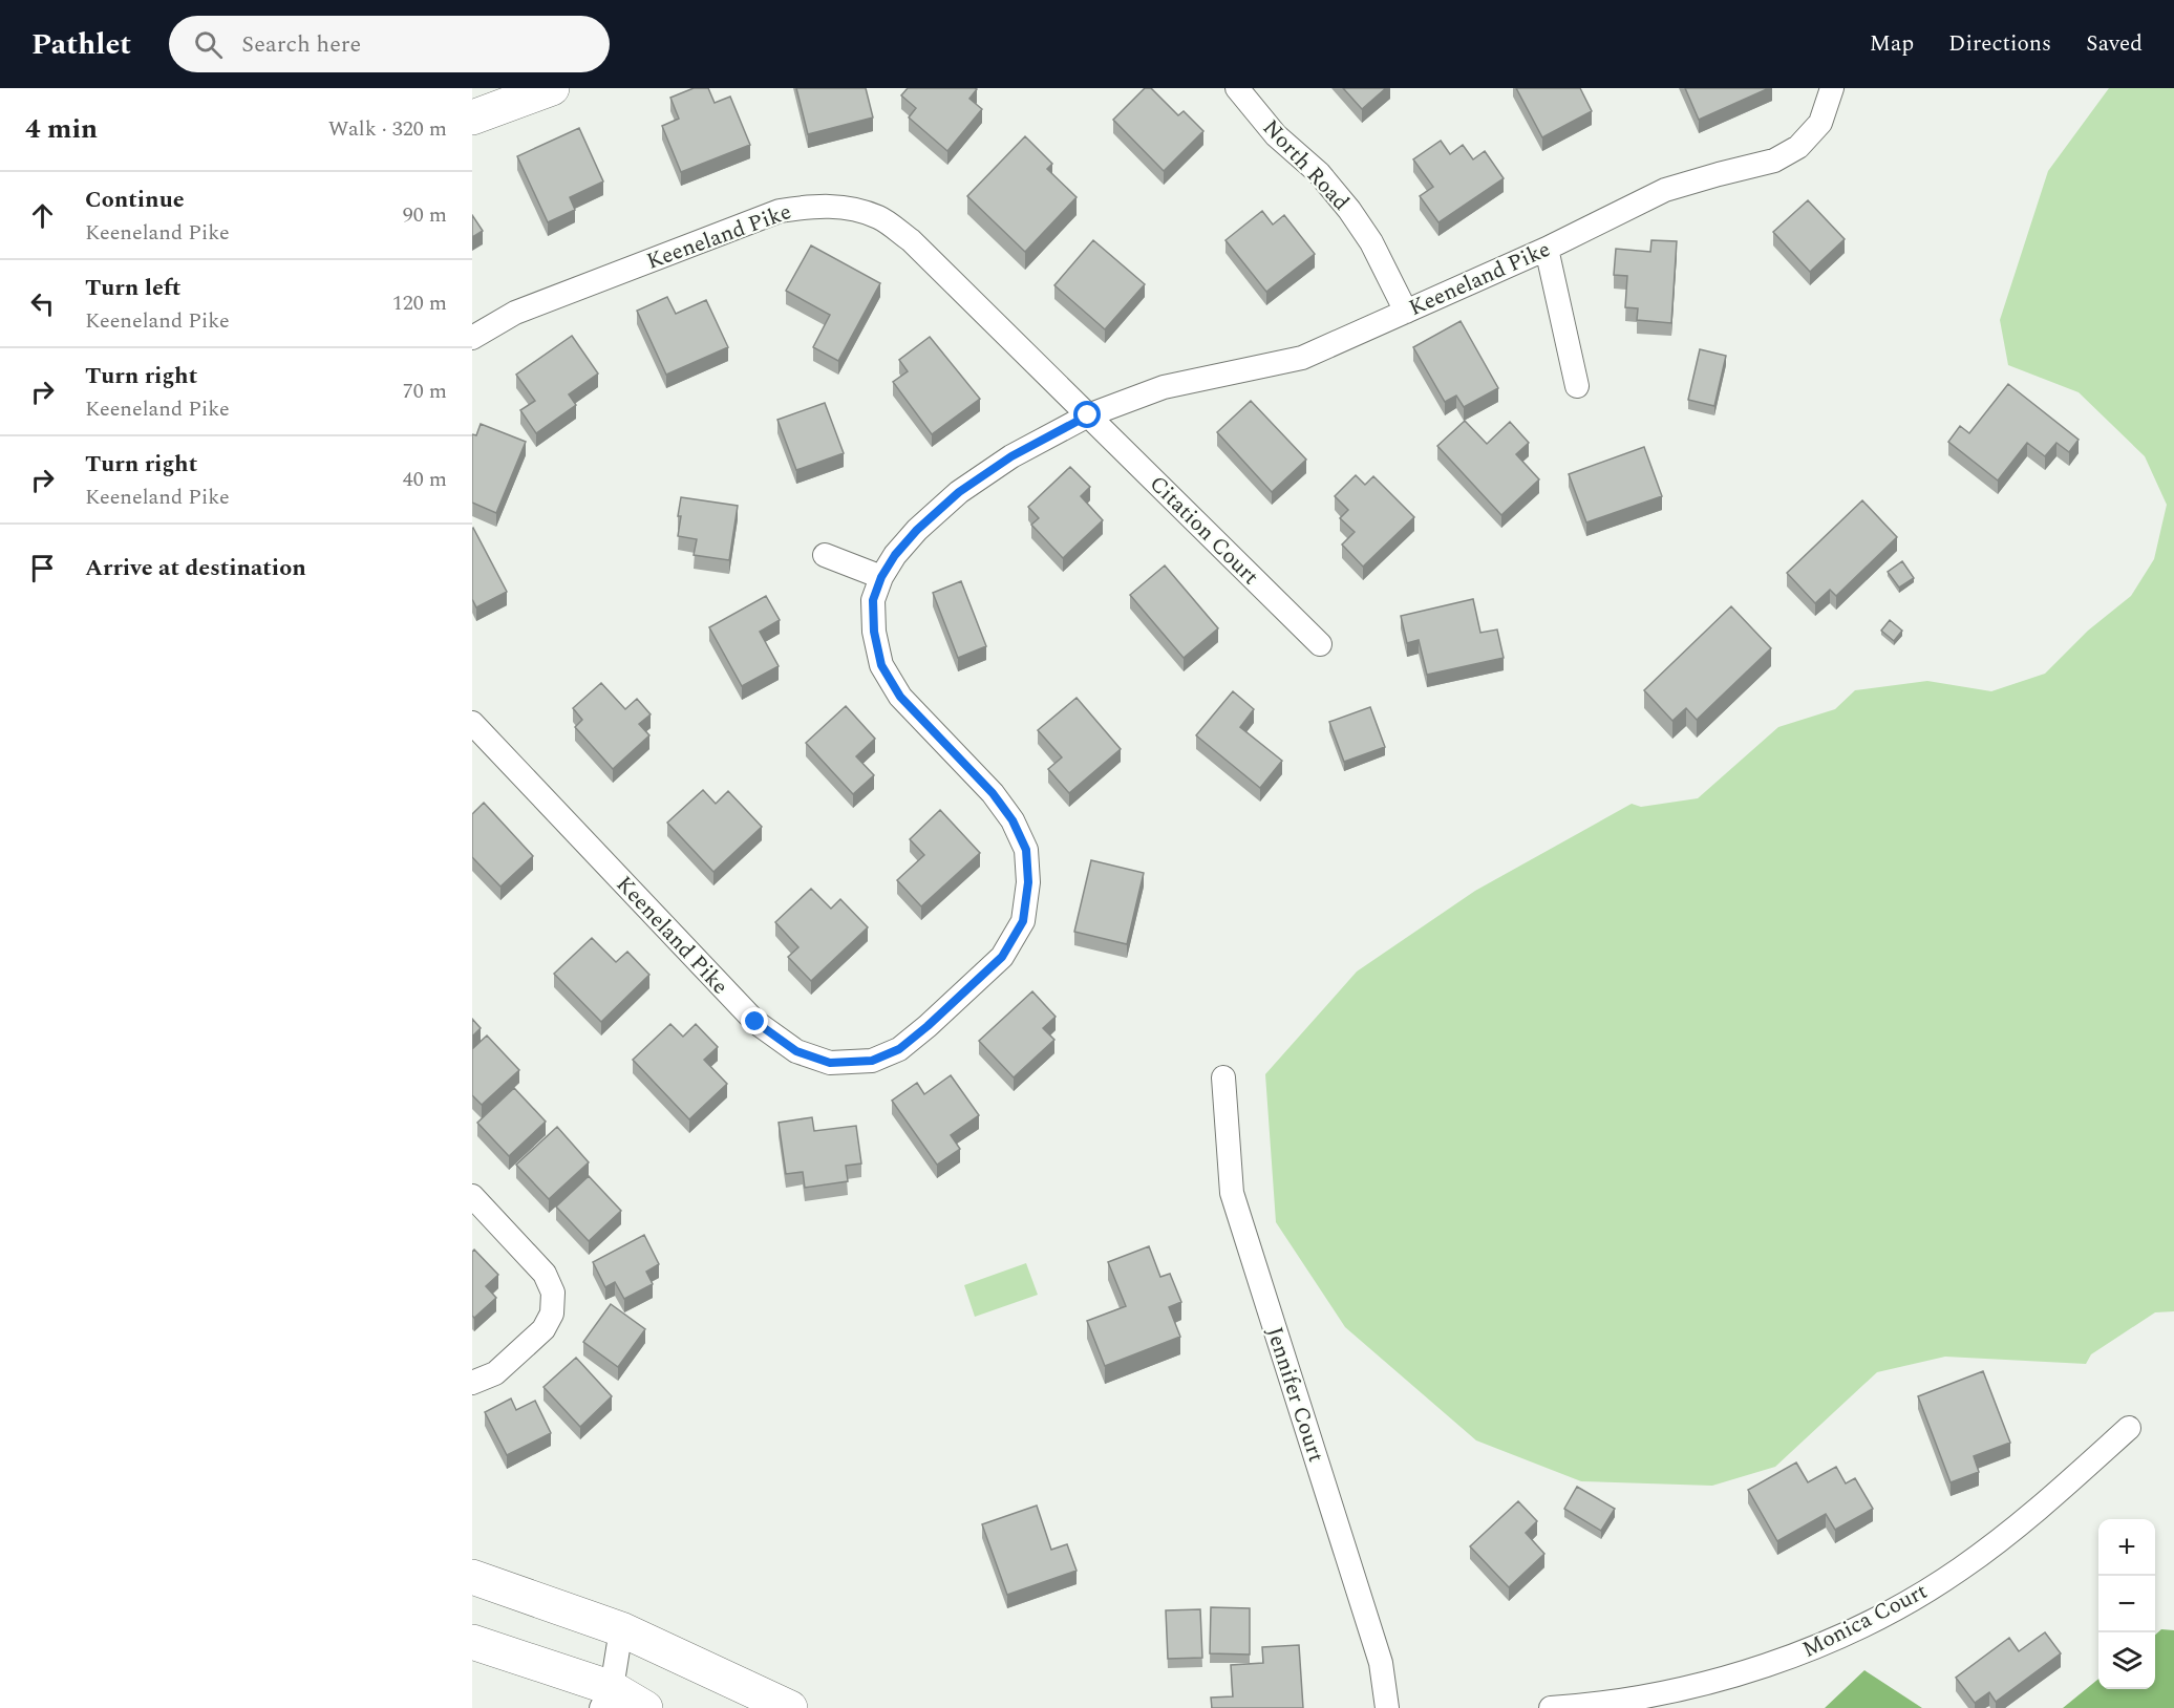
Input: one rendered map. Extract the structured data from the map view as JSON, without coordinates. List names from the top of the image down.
{
  "streets": {
    "street": [
      "North Road",
      "Keeneland Pike",
      "Citation Court",
      "Jennifer Court",
      "Monica Court"
    ]
  },
  "crossings": [
    ["North Road", "Keeneland Pike"],
    ["Keeneland Pike", "Citation Court"]
  ],
  "page": {
    "header": "Pathlet",
    "search": "Search here",
    "nav": ["Map", "Directions", "Saved"],
    "heading": ["4 min", "Walk · 320 m"],
    "list": [
      ["Continue", "Keeneland Pike", "90 m"],
      ["Turn left", "Keeneland Pike", "120 m"],
      ["Turn right", "Keeneland Pike", "70 m"],
      ["Turn right", "Keeneland Pike", "40 m"],
      "Arrive at destination"
    ],
    "map_buttons": ["+", "−"]
  }
}
